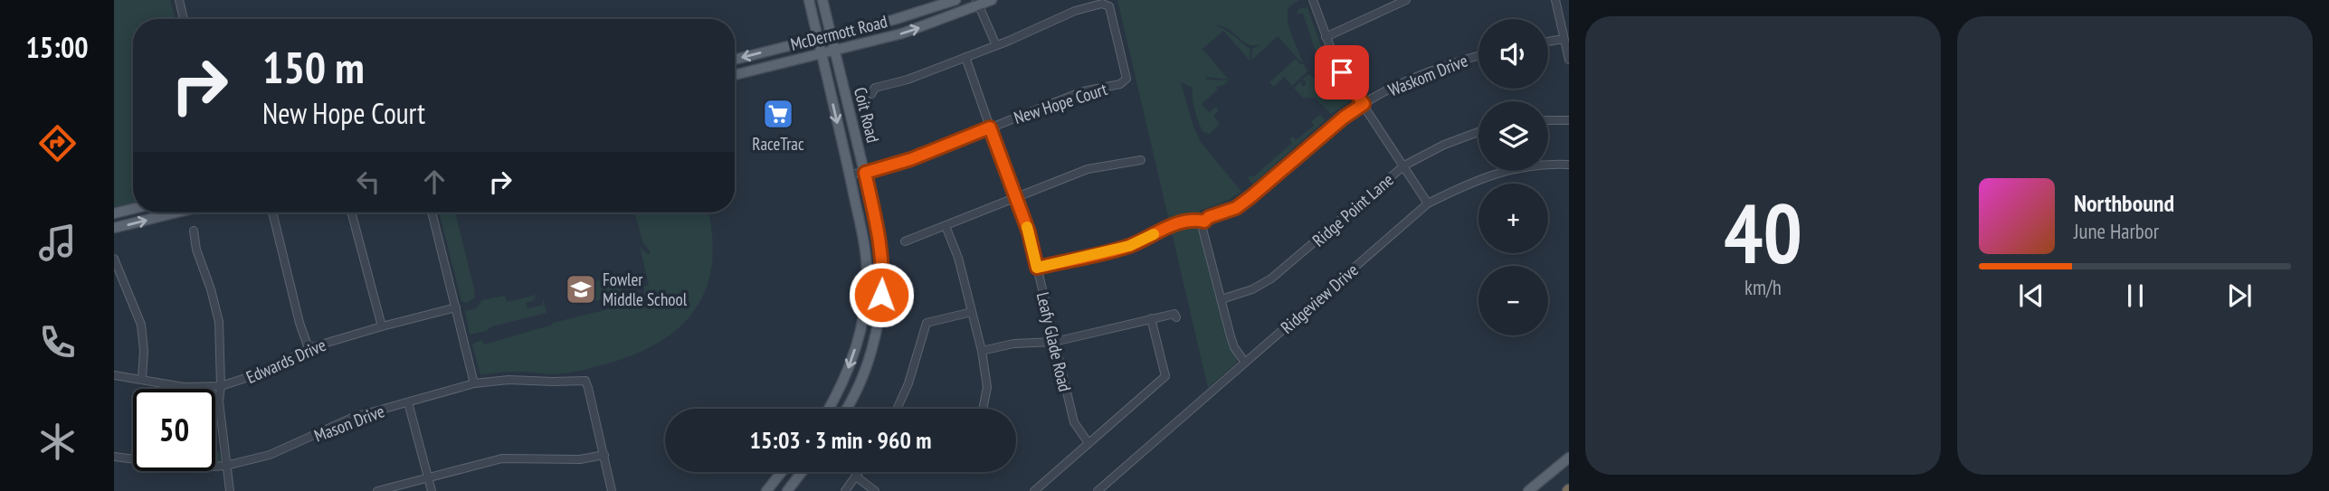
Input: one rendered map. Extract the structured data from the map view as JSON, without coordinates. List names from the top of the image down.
{
  "streets": {
    "main road": ["McDermott Road", "Coit Road"],
    "street": [
      "Waskom Drive",
      "New Hope Court",
      "Ridge Point Lane",
      "Ridgeview Drive",
      "Leafy Glade Road",
      "Edwards Drive",
      "Mason Drive"
    ]
  },
  "crossings": [
    ["McDermott Road", "Coit Road"],
    ["Waskom Drive", "Leafy Glade Road"],
    ["New Hope Court", "Coit Road"],
    ["New Hope Court", "Leafy Glade Road"]
  ],
  "places": {
    "supermarket": ["RaceTrac"],
    "school or university": ["Fowler Middle School"]
  },
  "page": {
    "tabs": "15:00",
    "tile": ["40", "km/h"],
    "map_buttons": ["+", "−"],
    "turn": ["150 m", "New Hope Court"],
    "song": ["Northbound", "June Harbor"],
    "limit": "50",
    "trip": "15:03 · 3 min · 960 m"
  }
}
